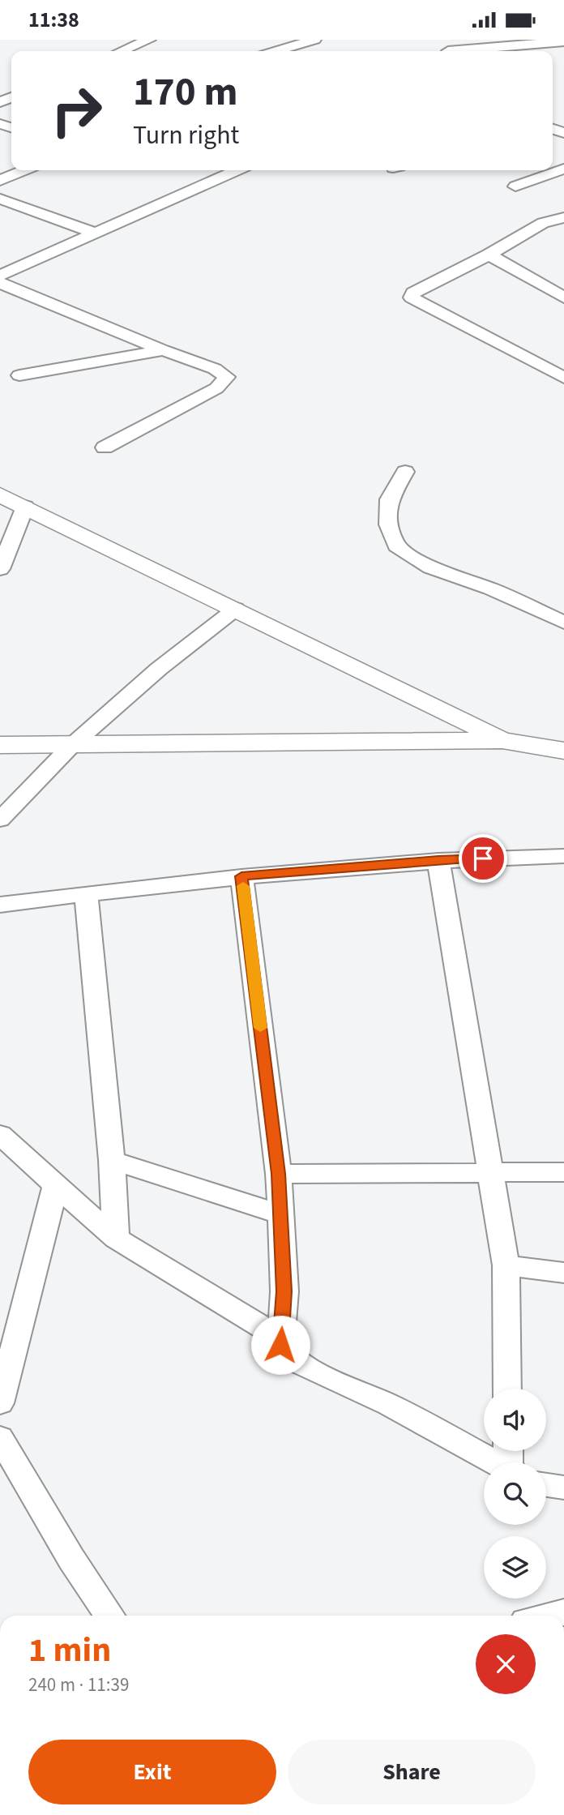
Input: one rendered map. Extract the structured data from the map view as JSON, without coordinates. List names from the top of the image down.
{
  "page": {
    "status": "11:38",
    "turn": ["170 m", "Turn right"],
    "heading": ["1 min", "240 m · 11:39"],
    "buttons": ["Exit", "Share"]
  }
}
